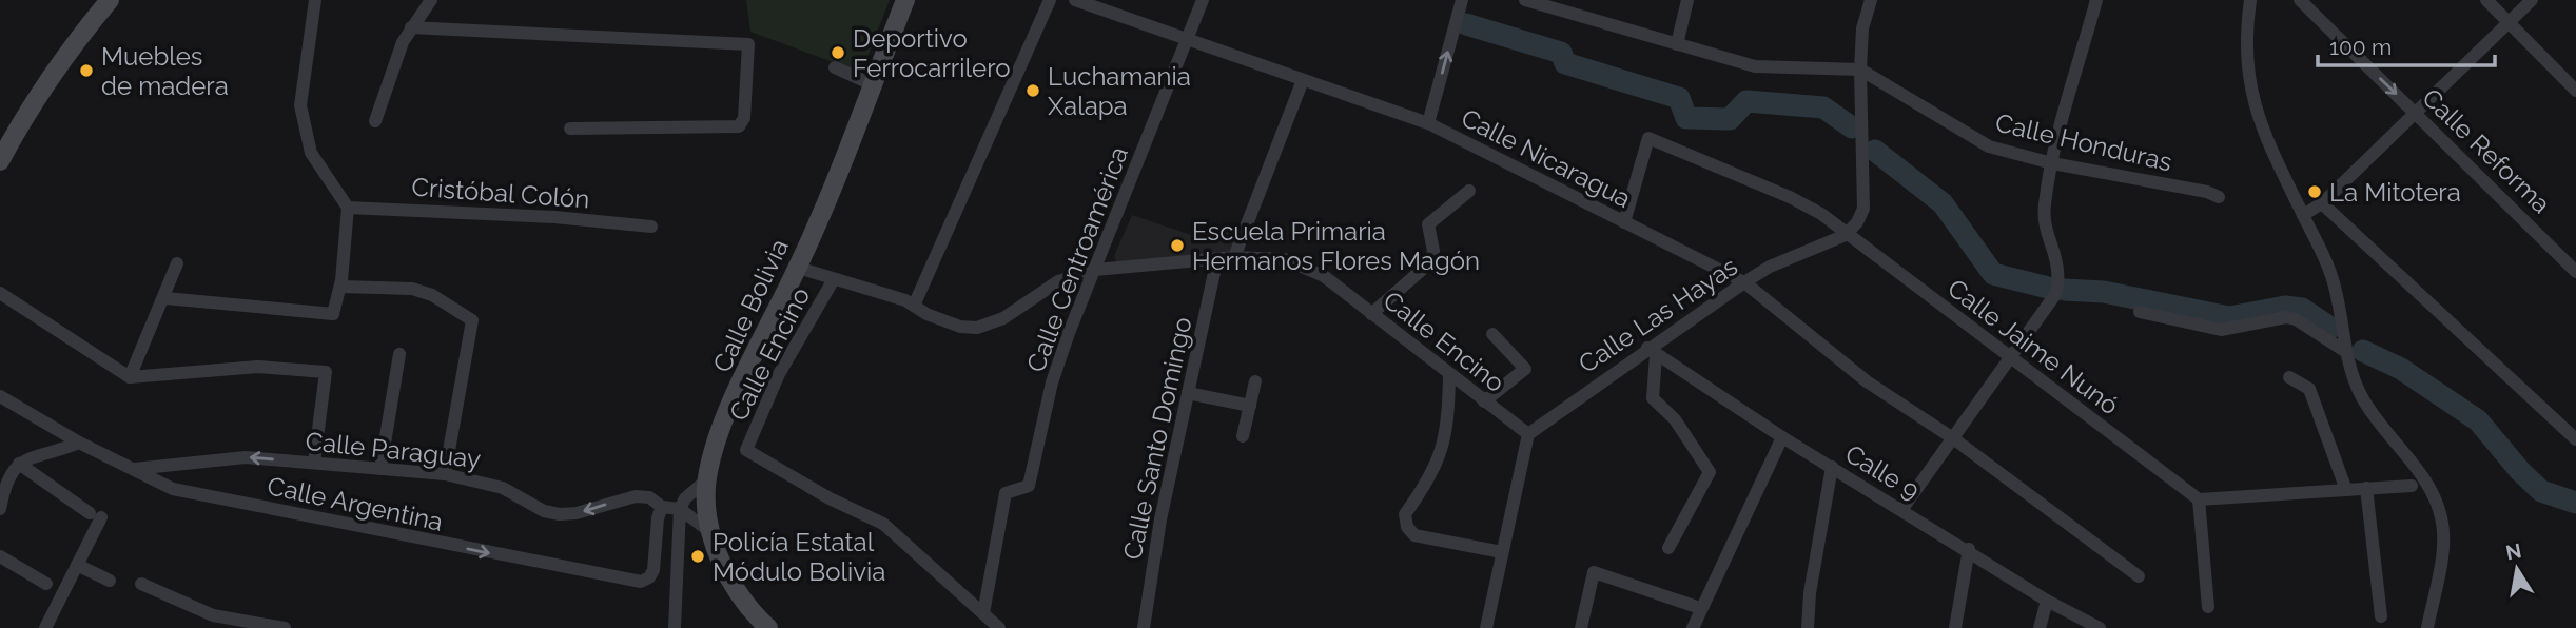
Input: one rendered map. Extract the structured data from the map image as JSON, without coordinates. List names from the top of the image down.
{
  "streets": {
    "main road": ["Calle Bolivia"],
    "street": [
      "Calle Honduras",
      "Calle Reforma",
      "Calle Nicaragua",
      "Cristóbal Colón",
      "Calle Centroamérica",
      "Calle Las Hayas",
      "Calle Encino",
      "Calle Jaime Nunó",
      "Calle Santo Domingo",
      "Calle Paraguay",
      "Calle 9",
      "Calle Argentina"
    ]
  },
  "crossings": [
    ["Calle Nicaragua", "Calle Centroamérica"],
    ["Calle Nicaragua", "Calle Las Hayas"],
    ["Calle Nicaragua", "Calle Jaime Nunó"],
    ["Calle Centroamérica", "Calle Encino"],
    ["Calle Bolivia", "Calle Encino"],
    ["Calle Las Hayas", "Calle Encino"],
    ["Calle Las Hayas", "Calle Jaime Nunó"],
    ["Calle Las Hayas", "Calle 9"],
    ["Calle Encino", "Calle Santo Domingo"],
    ["Calle Paraguay", "Calle Argentina"]
  ],
  "one_way": ["Calle Reforma", "Calle Paraguay", "Calle Argentina"],
  "places": [
    "Deportivo Ferrocarrilero",
    "Muebles de madera",
    "Luchamania Xalapa",
    "La Mitotera",
    "Escuela Primaria Hermanos Flores Magón",
    "Policía Estatal Módulo Bolivia"
  ],
  "scale_bar": "100 m",
  "north": "top"
}
